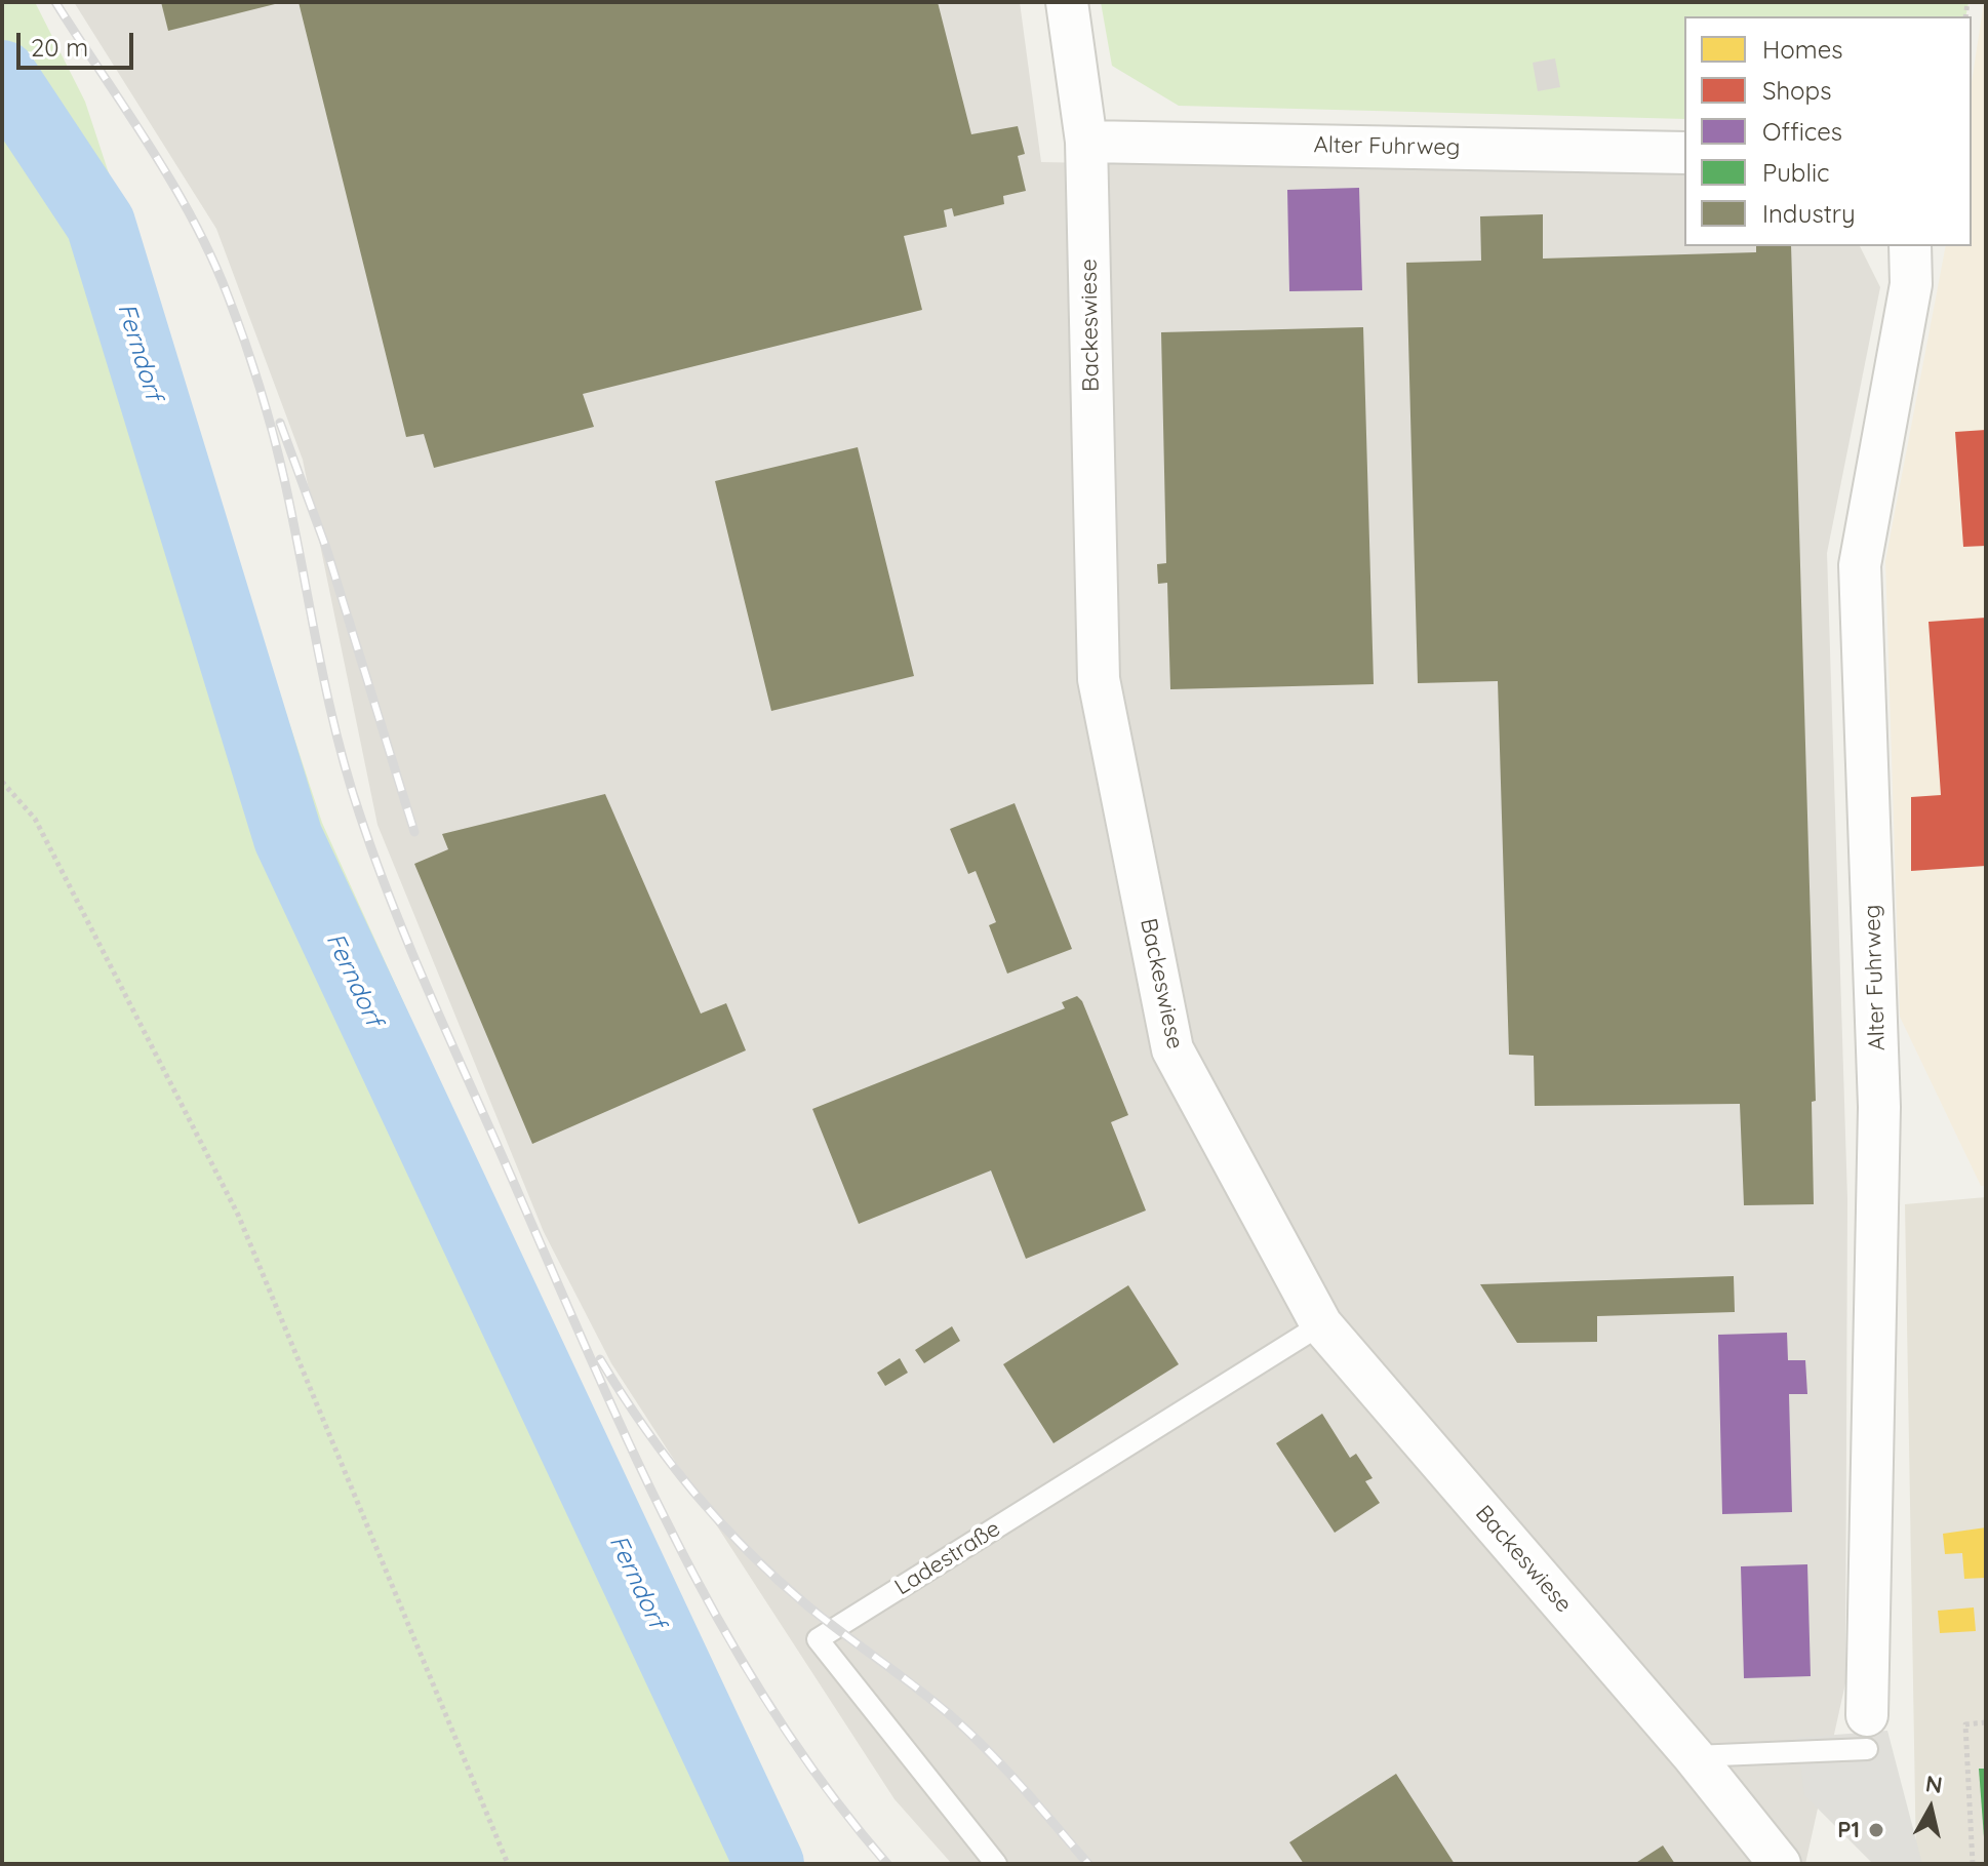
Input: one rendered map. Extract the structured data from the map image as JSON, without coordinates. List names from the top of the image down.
{
  "streets": {
    "street": ["Alter Fuhrweg", "Backeswiese"],
    "lane": ["Ladestraße"]
  },
  "crossings": [
    ["Alter Fuhrweg", "Backeswiese"],
    ["Backeswiese", "Ladestraße"]
  ],
  "water": ["Ferndorf"],
  "places": ["P1"],
  "legend": [
    "Homes",
    "Shops",
    "Offices",
    "Public",
    "Industry"
  ],
  "scale_bar": "20 m",
  "north": "top"
}
